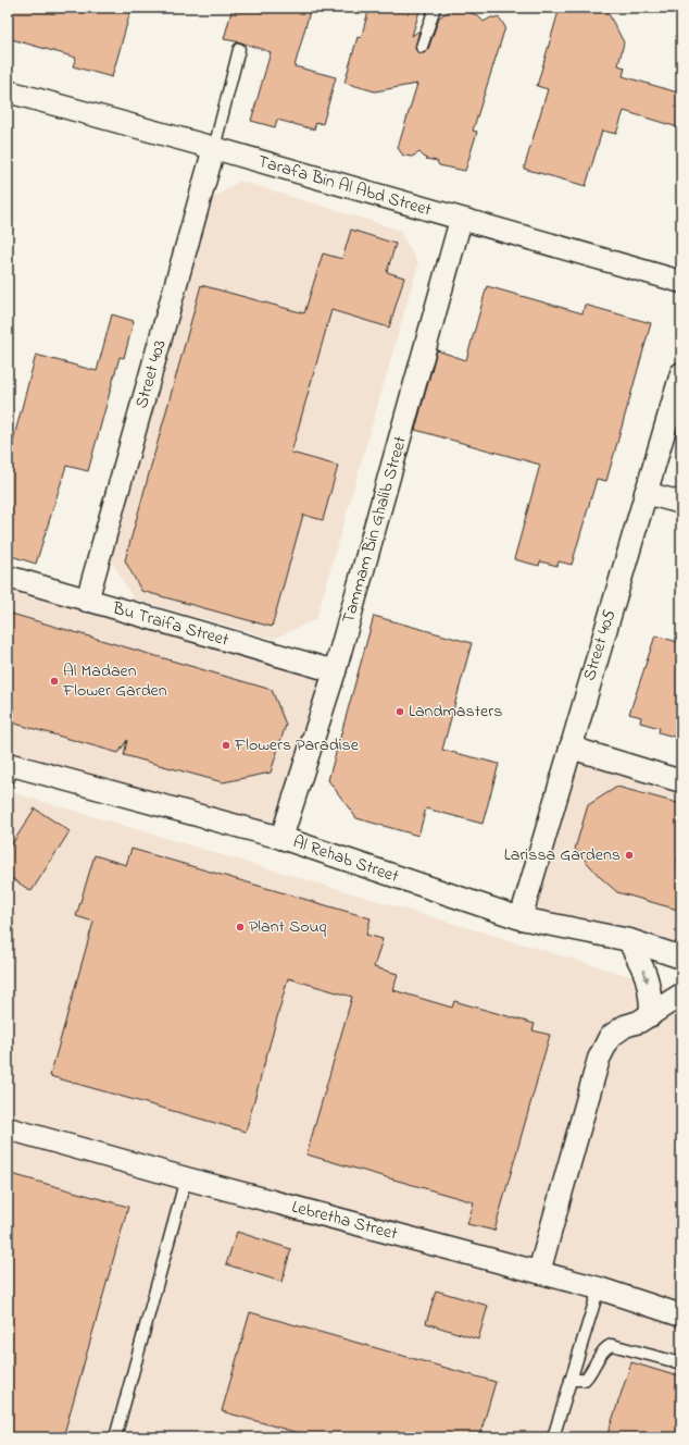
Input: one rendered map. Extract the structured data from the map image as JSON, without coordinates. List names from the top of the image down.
{
  "streets": {
    "street": [
      "Tarafa Bin Al Abd Street",
      "Street 403",
      "Tammam Bin Ghalib Street",
      "Bu Traifa Street",
      "Street 405",
      "Al Rehab Street",
      "Lebretha Street"
    ]
  },
  "crossings": [
    ["Tarafa Bin Al Abd Street", "Street 403"],
    ["Tarafa Bin Al Abd Street", "Tammam Bin Ghalib Street"],
    ["Street 403", "Bu Traifa Street"],
    ["Tammam Bin Ghalib Street", "Bu Traifa Street"],
    ["Tammam Bin Ghalib Street", "Al Rehab Street"],
    ["Street 405", "Al Rehab Street"]
  ],
  "places": [
    "Al Madaen Flower Garden",
    "Landmasters",
    "Flowers Paradise",
    "Larissa Gardens",
    "Plant Souq"
  ]
}
